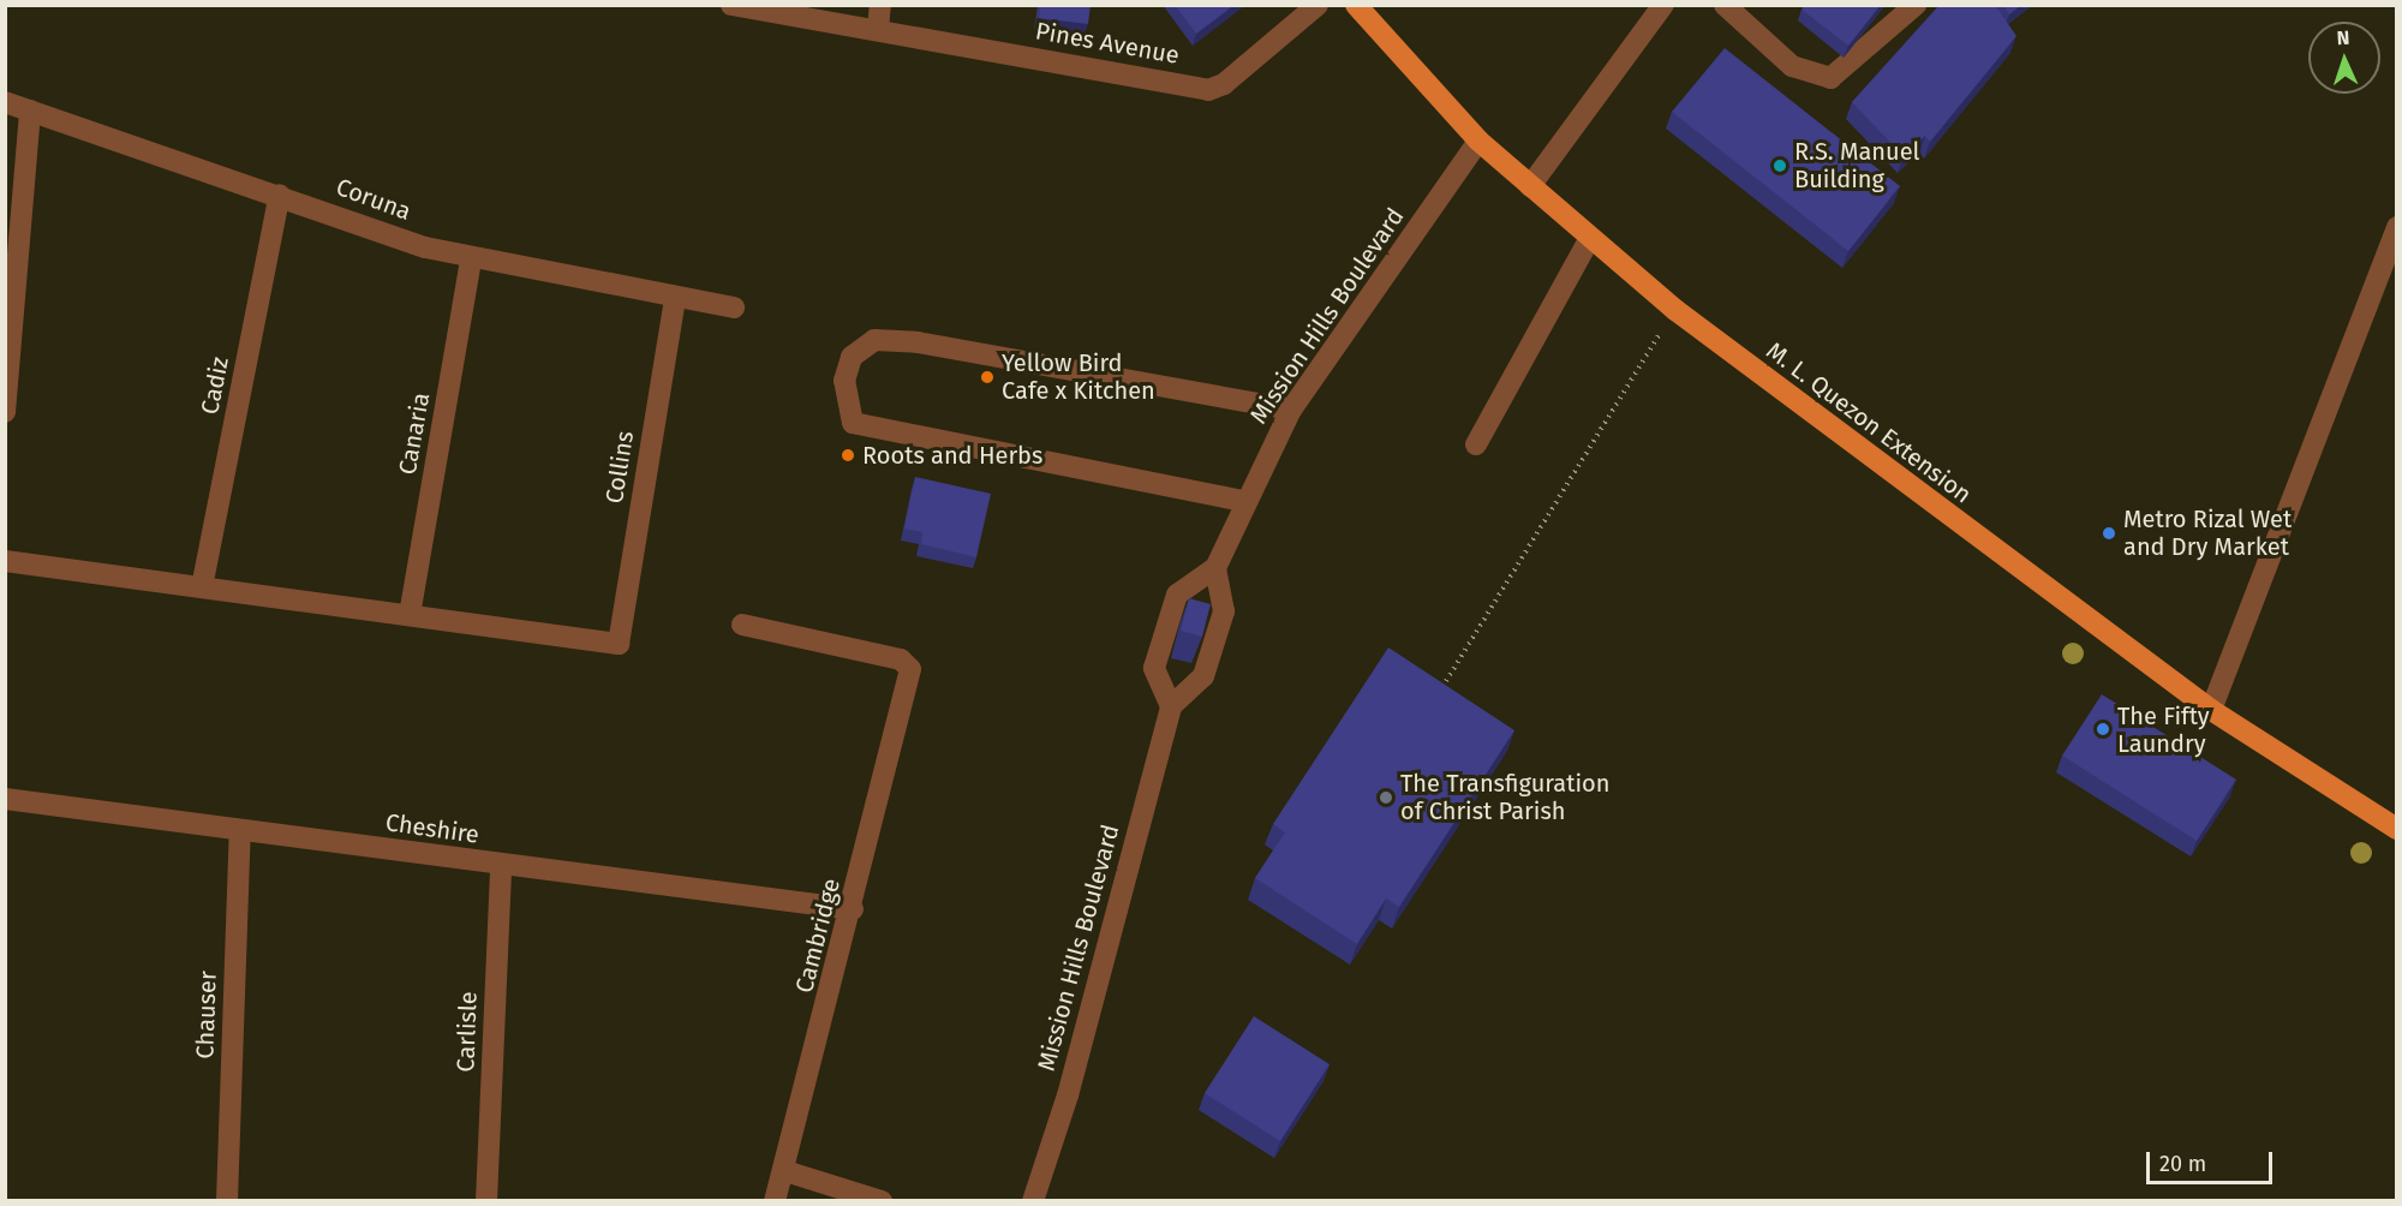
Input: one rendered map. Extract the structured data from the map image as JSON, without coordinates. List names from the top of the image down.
{
  "streets": {
    "main road": ["M. L. Quezon Extension"],
    "street": [
      "Pines Avenue",
      "Coruna",
      "Mission Hills Boulevard",
      "Cadiz",
      "Canaria",
      "Collins",
      "Cheshire",
      "Cambridge",
      "Chauser",
      "Carlisle"
    ]
  },
  "crossings": [
    ["Coruna", "Cadiz"],
    ["Coruna", "Canaria"],
    ["Coruna", "Collins"],
    ["Mission Hills Boulevard", "M. L. Quezon Extension"],
    ["Canaria", "Collins"],
    ["Cheshire", "Cambridge"],
    ["Cheshire", "Chauser"],
    ["Cheshire", "Carlisle"]
  ],
  "places": [
    "R.S. Manuel Building",
    "Yellow Bird Cafe x Kitchen",
    "Roots and Herbs",
    "Metro Rizal Wet and Dry Market",
    "The Fifty Laundry",
    "The Transfiguration of Christ Parish"
  ],
  "scale_bar": "20 m",
  "north": "top"
}
